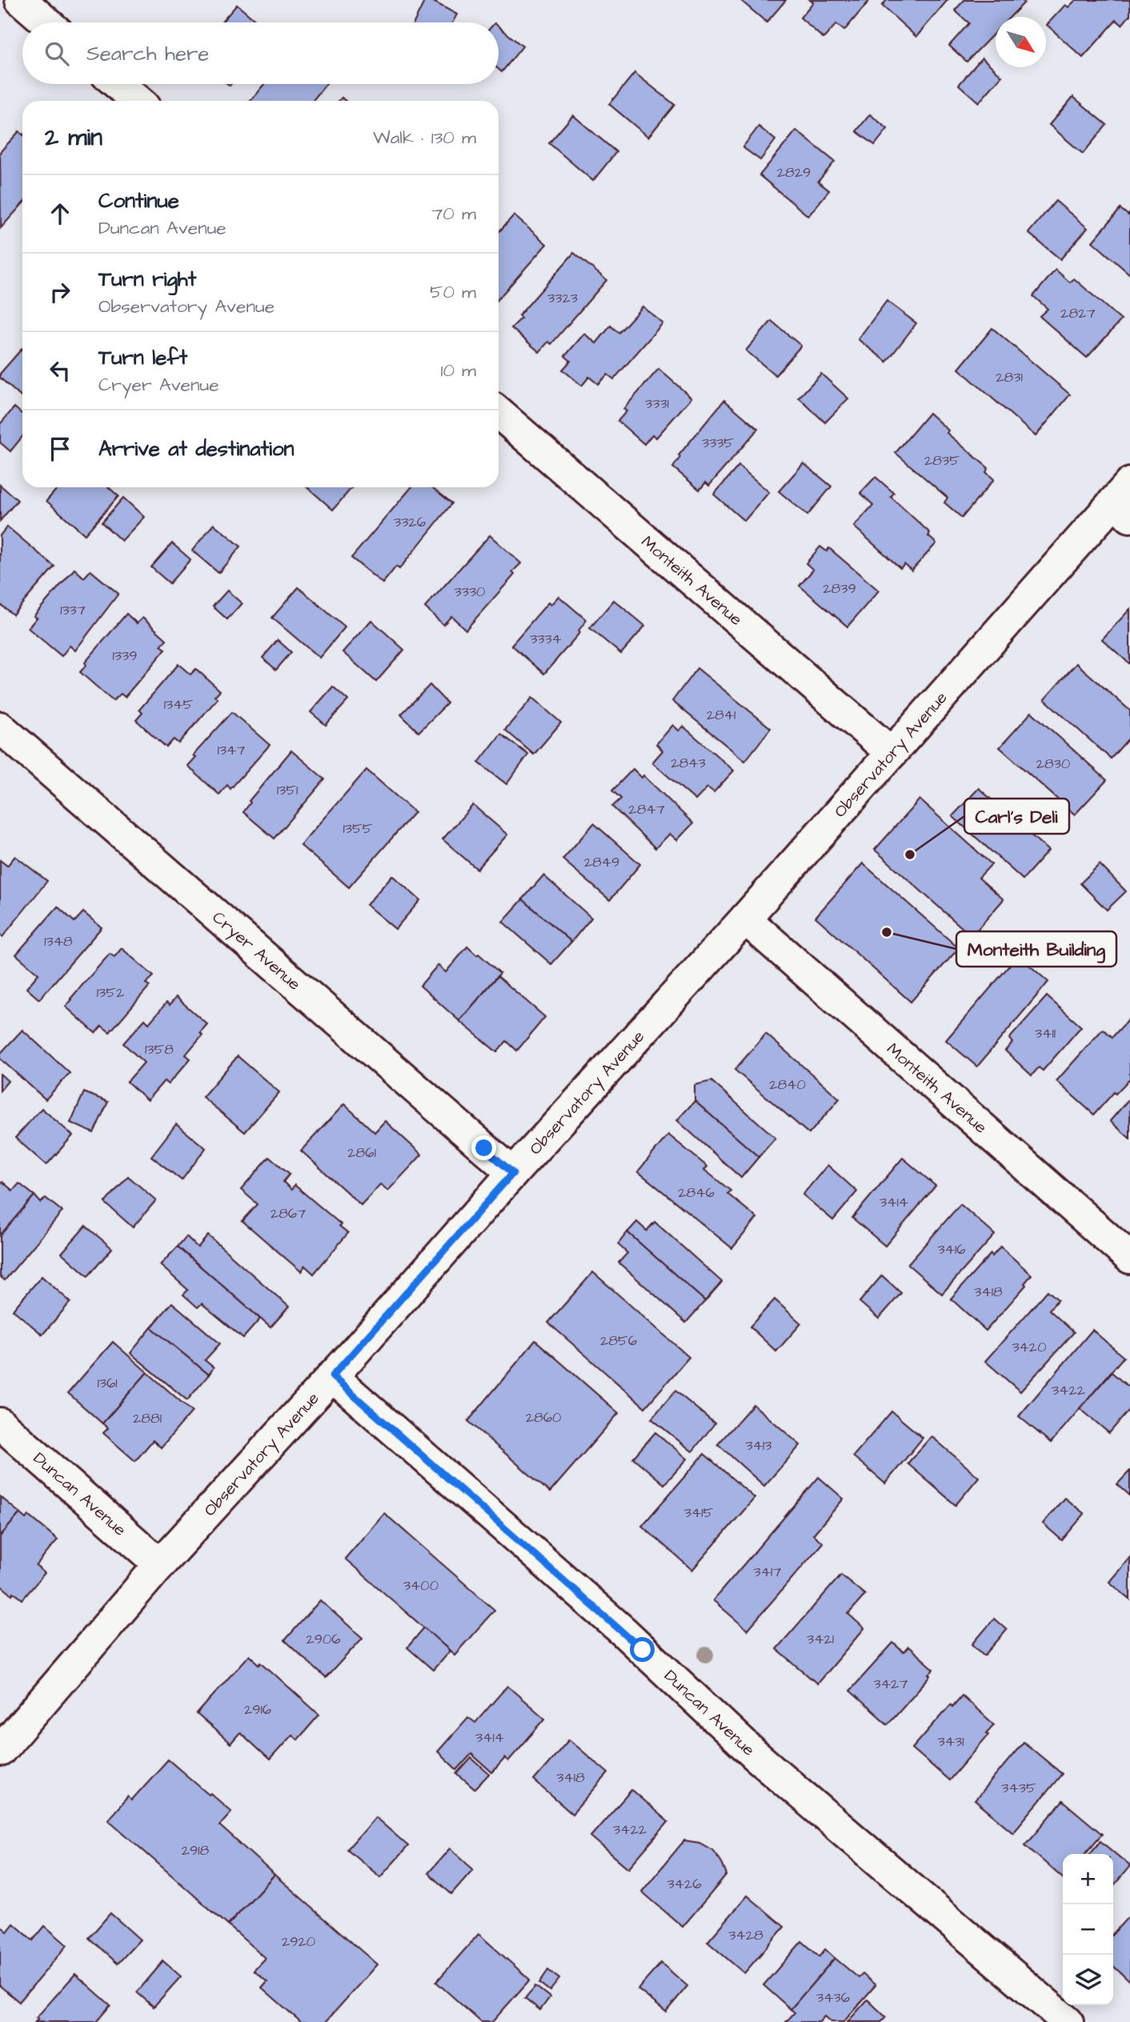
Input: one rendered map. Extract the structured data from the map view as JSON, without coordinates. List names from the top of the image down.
{
  "streets": {
    "street": [
      "Monteith Avenue",
      "Observatory Avenue",
      "Cryer Avenue",
      "Duncan Avenue"
    ]
  },
  "crossings": [
    ["Monteith Avenue", "Observatory Avenue"],
    ["Observatory Avenue", "Cryer Avenue"],
    ["Observatory Avenue", "Duncan Avenue"]
  ],
  "places": ["Carl’s Deli", "Monteith Building"],
  "house_numbers": [
    "2829",
    "3323",
    "2827",
    "2831",
    "3331",
    "3335",
    "2835",
    "3326",
    "2839",
    "3330",
    "1337",
    "3334",
    "1339",
    "1345",
    "2841",
    "1347",
    "2843",
    "2830",
    "1351",
    "2847",
    "1355",
    "2849",
    "1348",
    "1352",
    "3411",
    "1358",
    "2840",
    "2861",
    "2846",
    "3414",
    "2867",
    "3416",
    "3418",
    "2856",
    "3420",
    "1361",
    "3422",
    "2860",
    "2881",
    "3413",
    "3415",
    "3417",
    "3400",
    "2906",
    "3421",
    "3427",
    "2916",
    "3414",
    "3431",
    "3418",
    "3435",
    "3422",
    "2918",
    "3426",
    "3428",
    "2920",
    "3436"
  ],
  "north": "bottom right",
  "page": {
    "search": "Search here",
    "heading": ["2 min", "Walk · 130 m"],
    "list": [
      ["Continue", "Duncan Avenue", "70 m"],
      ["Turn right", "Observatory Avenue", "50 m"],
      ["Turn left", "Cryer Avenue", "10 m"],
      "Arrive at destination"
    ],
    "map_buttons": ["+", "−"]
  }
}
